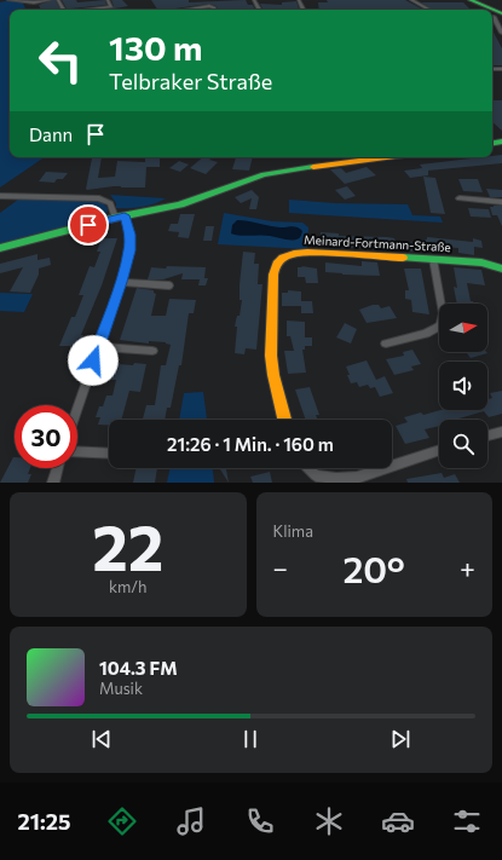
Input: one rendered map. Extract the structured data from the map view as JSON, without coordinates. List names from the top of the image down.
{
  "streets": {
    "street": ["Meinard-Fortmann-Straße"]
  },
  "north": "right",
  "page": {
    "turn": ["130 m", "Telbraker Straße"],
    "then": "Dann",
    "limit": "30",
    "trip": "21:26 · 1 Min. · 160 m",
    "tile": [
      ["22", "km/h"],
      "Klima"
    ],
    "heat": ["−", "20°", "+"],
    "song": ["104.3 FM", "Musik"],
    "tabs": "21:25"
  }
}
